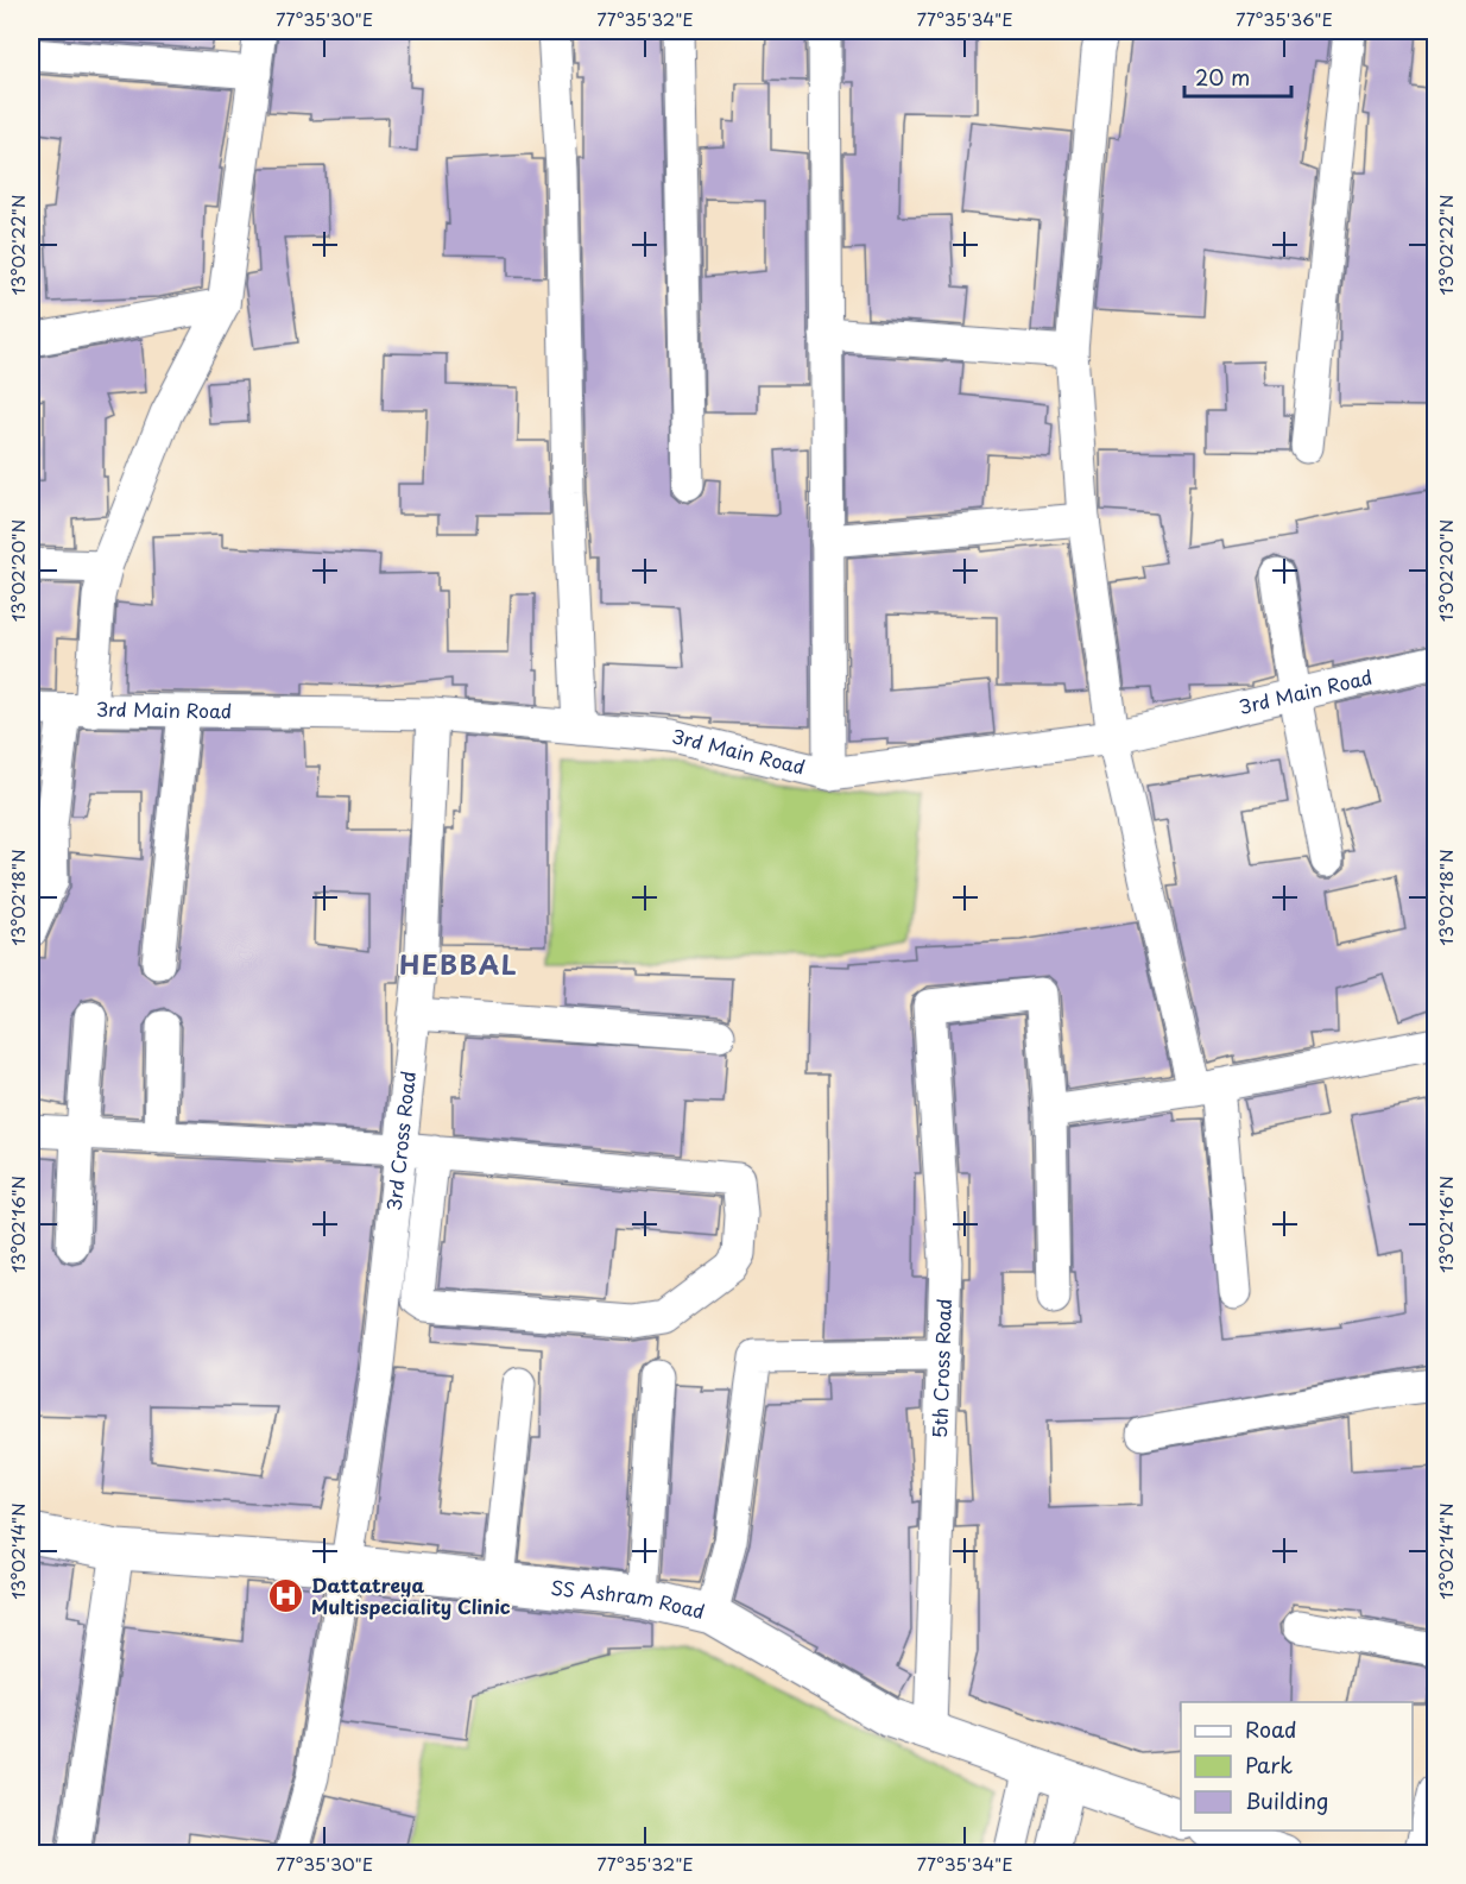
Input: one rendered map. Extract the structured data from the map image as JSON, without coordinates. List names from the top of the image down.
{
  "streets": {
    "street": [
      "3rd Main Road",
      "3rd Cross Road",
      "5th Cross Road",
      "SS Ashram Road"
    ]
  },
  "crossings": [
    ["3rd Main Road", "3rd Cross Road"],
    ["3rd Cross Road", "SS Ashram Road"],
    ["5th Cross Road", "SS Ashram Road"]
  ],
  "districts": ["HEBBAL"],
  "places": {
    "hospital": ["Dattatreya Multispeciality Clinic"]
  },
  "legend": ["Road", "Park", "Building"],
  "scale_bar": "20 m",
  "coordinates": [
    "77°35'30\"E",
    "77°35'32\"E",
    "77°35'34\"E",
    "77°35'36\"E",
    "13°02'22\"N",
    "13°02'20\"N",
    "13°02'18\"N",
    "13°02'16\"N",
    "13°02'14\"N"
  ]
}
